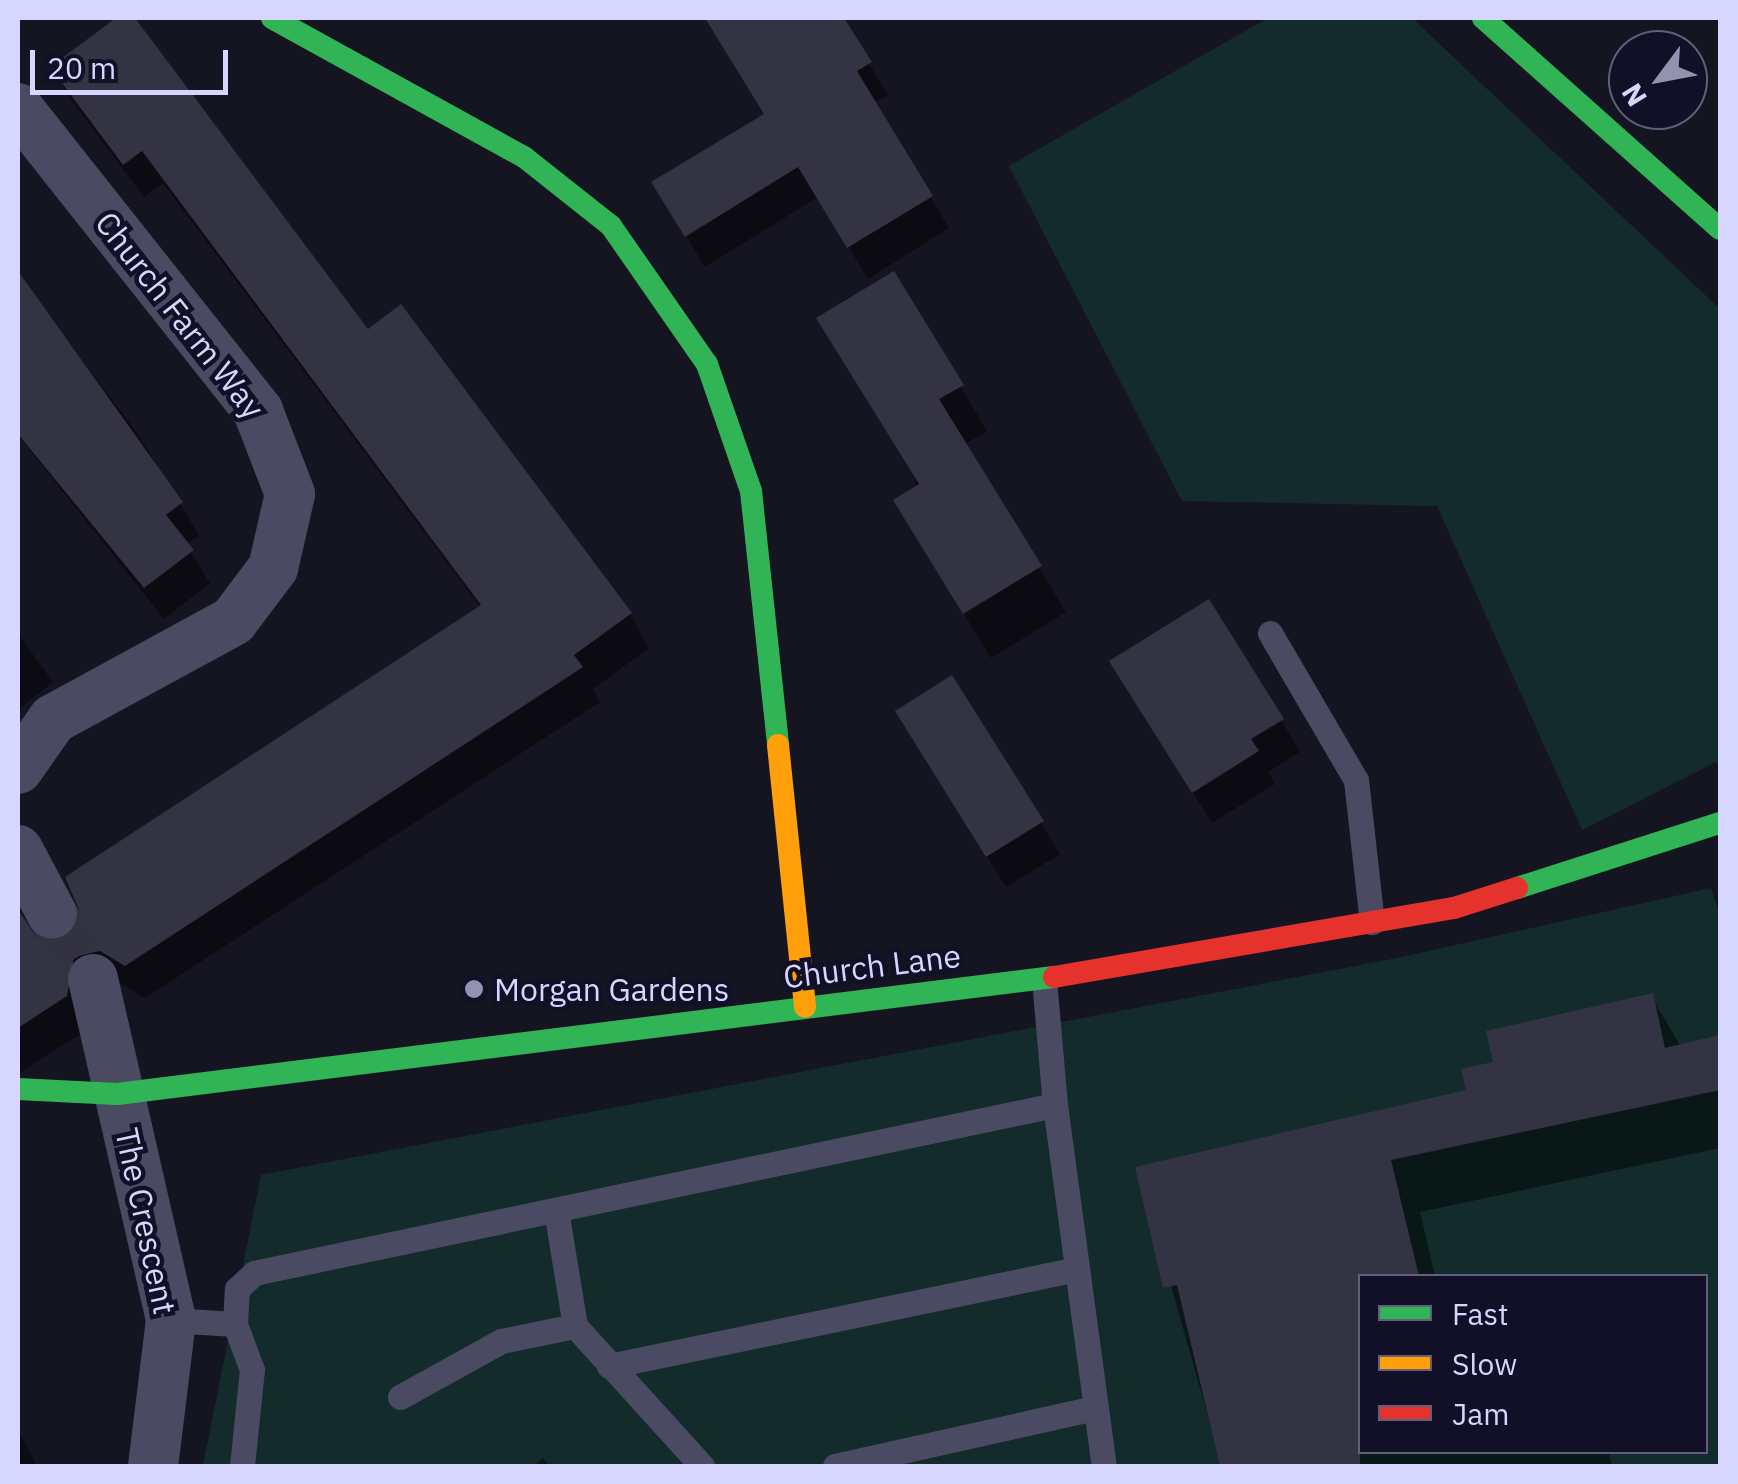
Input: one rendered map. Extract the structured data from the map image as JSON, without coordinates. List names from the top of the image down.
{
  "streets": {
    "street": ["Church Farm Way", "Church Lane", "The Crescent"]
  },
  "crossings": [
    ["Church Lane", "The Crescent"]
  ],
  "places": ["Morgan Gardens"],
  "legend": ["Fast", "Slow", "Jam"],
  "scale_bar": "20 m",
  "north": "bottom left"
}
